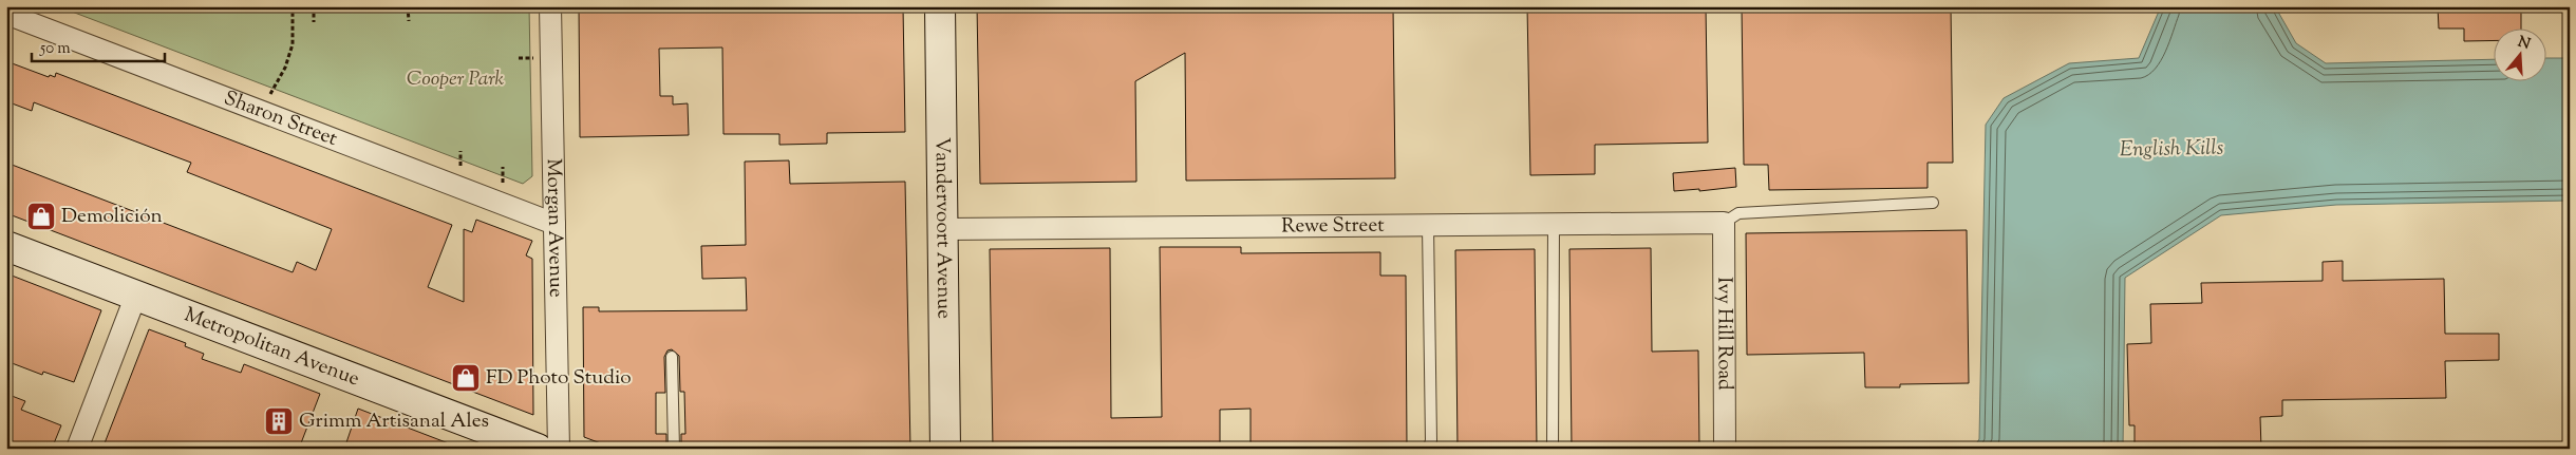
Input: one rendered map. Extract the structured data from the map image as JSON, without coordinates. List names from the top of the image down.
{
  "streets": {
    "main road": ["Vandervoort Avenue", "Metropolitan Avenue"],
    "street": [
      "Sharon Street",
      "Rewe Street",
      "Morgan Avenue",
      "Ivy Hill Road"
    ]
  },
  "crossings": [
    ["Sharon Street", "Morgan Avenue"],
    ["Rewe Street", "Vandervoort Avenue"],
    ["Rewe Street", "Ivy Hill Road"]
  ],
  "water": ["English Kills"],
  "parks": ["Cooper Park"],
  "places": {
    "shop": ["Demolición", "FD Photo Studio"],
    "building": ["Grimm Artisanal Ales"]
  },
  "scale_bar": "50 m",
  "north": "top"
}
